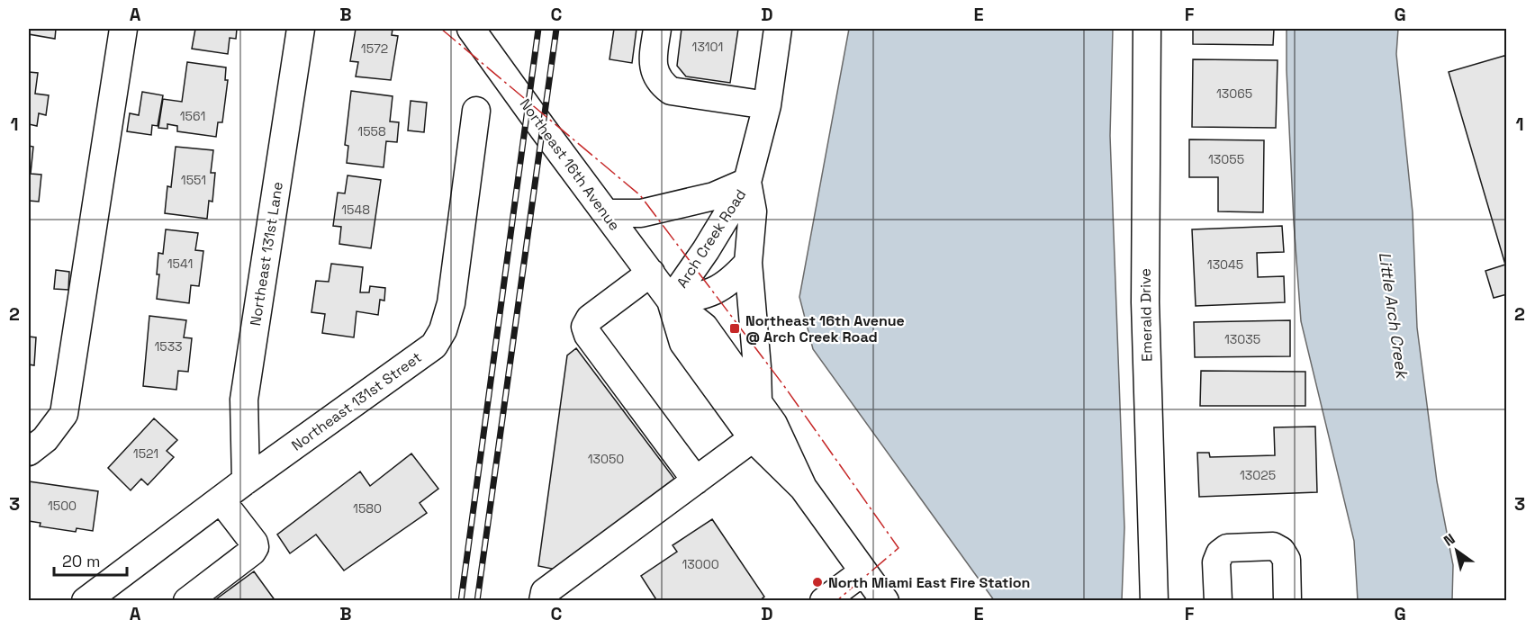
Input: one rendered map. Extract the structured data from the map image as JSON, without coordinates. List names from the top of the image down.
{
  "streets": {
    "street": [
      "Northeast 16th Avenue",
      "Arch Creek Road",
      "Northeast 131st Lane",
      "Emerald Drive",
      "Northeast 131st Street"
    ]
  },
  "crossings": [
    ["Northeast 16th Avenue", "Arch Creek Road"],
    ["Northeast 131st Lane", "Northeast 131st Street"]
  ],
  "water": ["Little Arch Creek"],
  "places": {
    "transit": ["Northeast 16th Avenue @ Arch Creek Road"],
    "other": ["North Miami East Fire Station"]
  },
  "house_numbers": [
    "13101",
    "1572",
    "13065",
    "1561",
    "1558",
    "13055",
    "1551",
    "1548",
    "1541",
    "13045",
    "13035",
    "1533",
    "1521",
    "13050",
    "13025",
    "1500",
    "1580",
    "13000"
  ],
  "scale_bar": "20 m",
  "north": "top left",
  "grid": {
    "columns": [
      "A",
      "B",
      "C",
      "D",
      "E",
      "F",
      "G"
    ],
    "rows": ["1", "2", "3"]
  }
}
